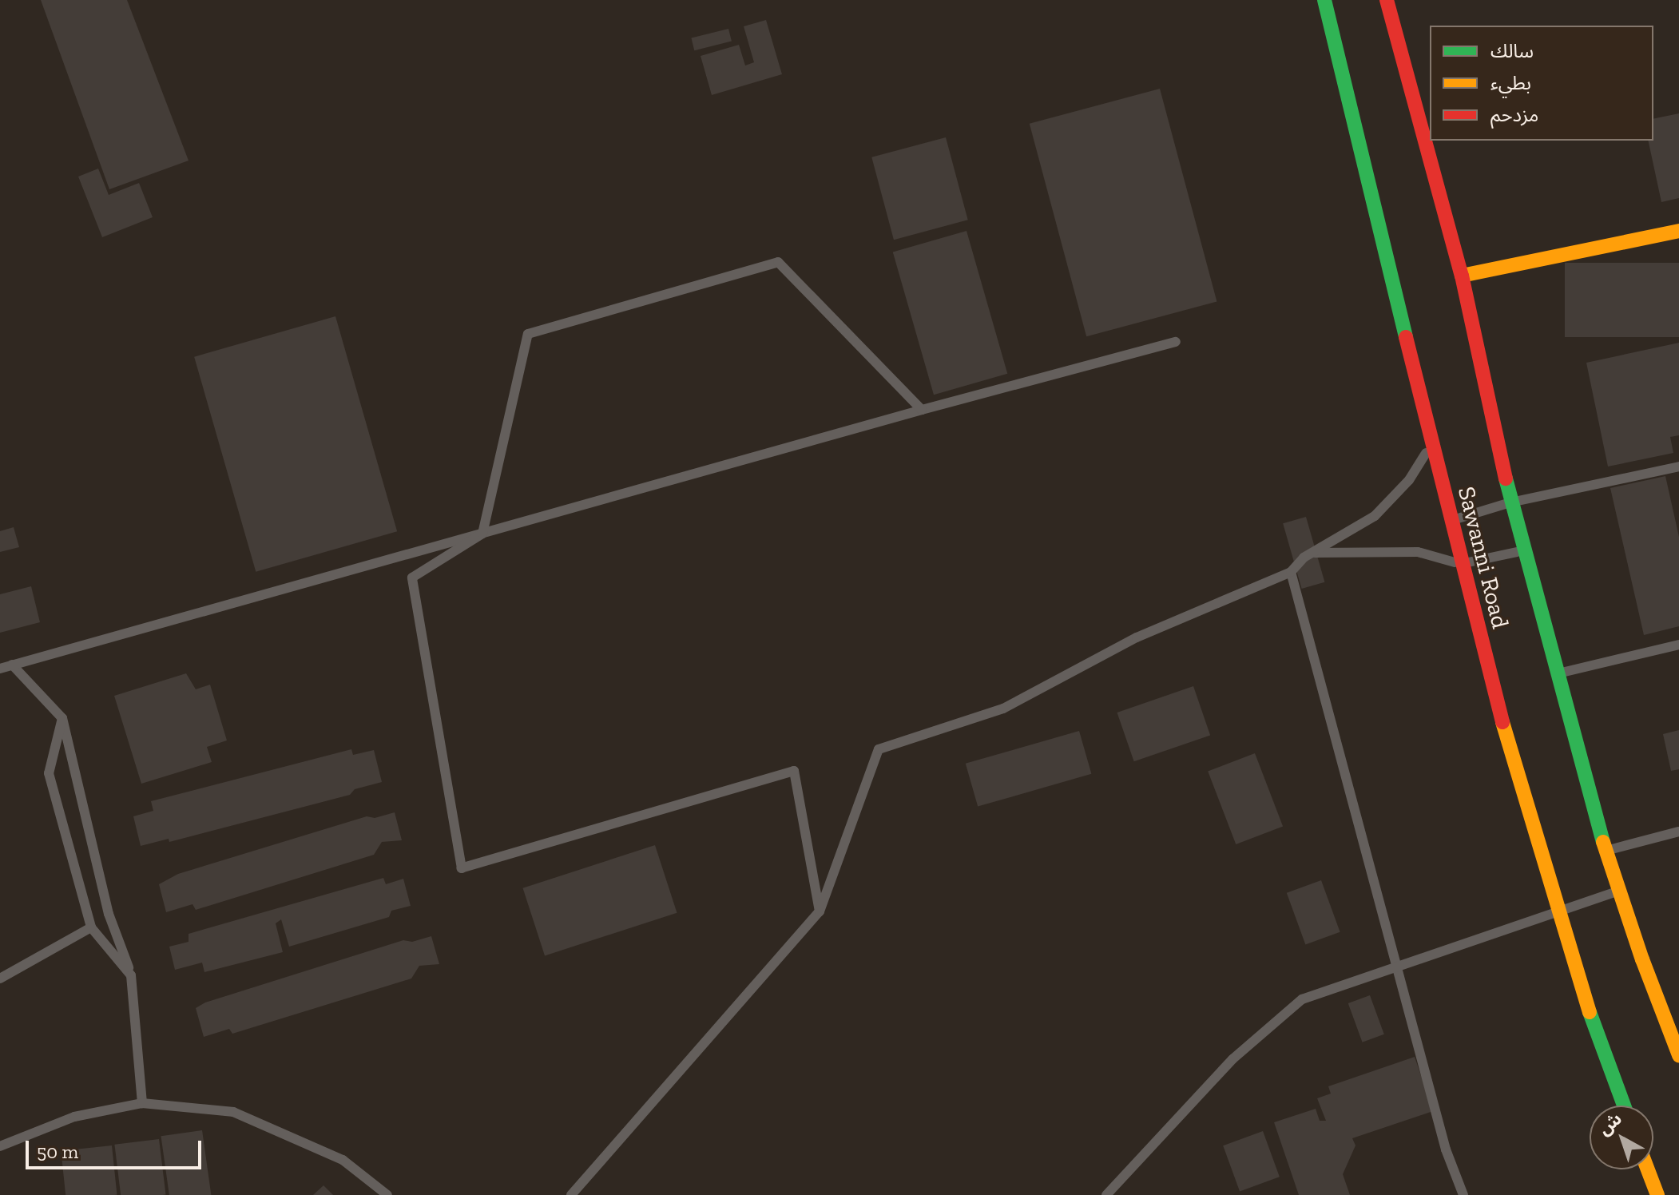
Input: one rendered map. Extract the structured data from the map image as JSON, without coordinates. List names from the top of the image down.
{
  "streets": {
    "main road": ["Sawanni Road"]
  },
  "legend": ["سالك", "بطيء", "مزدحم"],
  "scale_bar": "50 m",
  "north": "top left"
}
